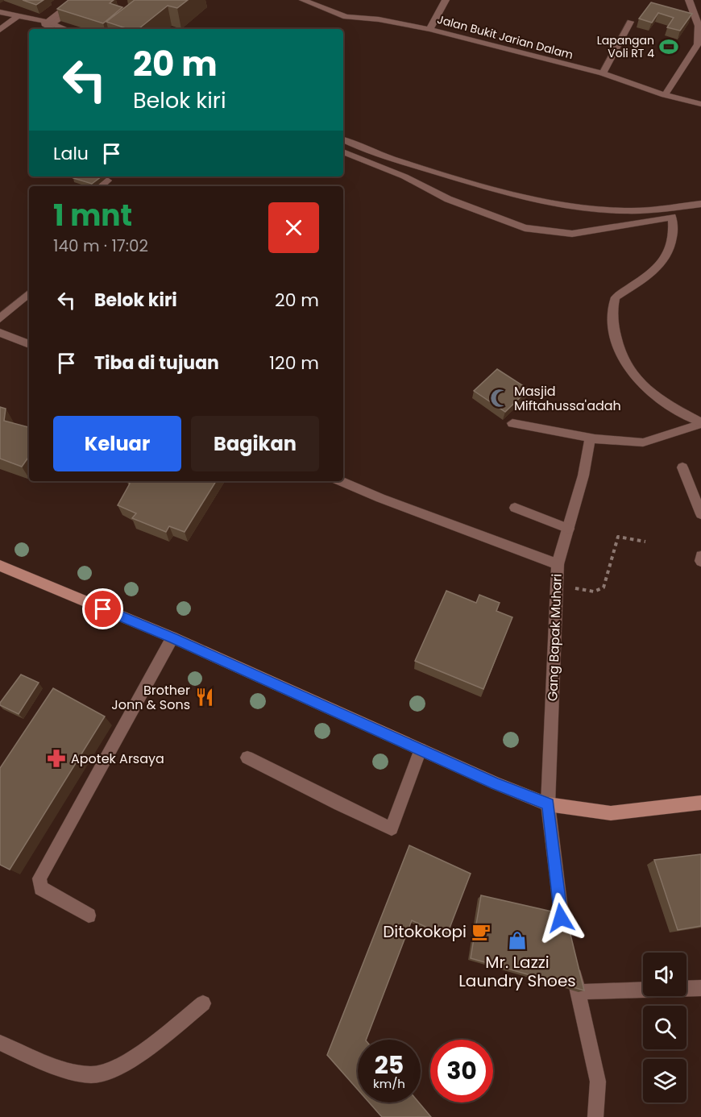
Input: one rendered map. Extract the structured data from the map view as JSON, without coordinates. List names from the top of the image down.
{
  "streets": {
    "street": ["Jalan Bukit Jarian Dalam", "Gang Bapak Muhari"]
  },
  "places": {
    "sports": ["Lapangan Voli RT 4"],
    "mosque": ["Masjid Miftahussa'adah"],
    "restaurant": ["Brother Jonn & Sons"],
    "pharmacy": ["Apotek Arsaya"],
    "cafe": ["Ditokokopi"],
    "shop": ["Mr. Lazzi Laundry Shoes"]
  },
  "page": {
    "turn": ["20 m", "Belok kiri"],
    "then": "Lalu",
    "heading": ["1 mnt", "140 m · 17:02"],
    "list": [
      {
        "name": "Belok kiri",
        "value": "20 m"
      },
      {
        "name": "Tiba di tujuan",
        "value": "120 m"
      }
    ],
    "buttons": ["Keluar", "Bagikan"],
    "speed": "25 km/h",
    "limit": "30"
  }
}
